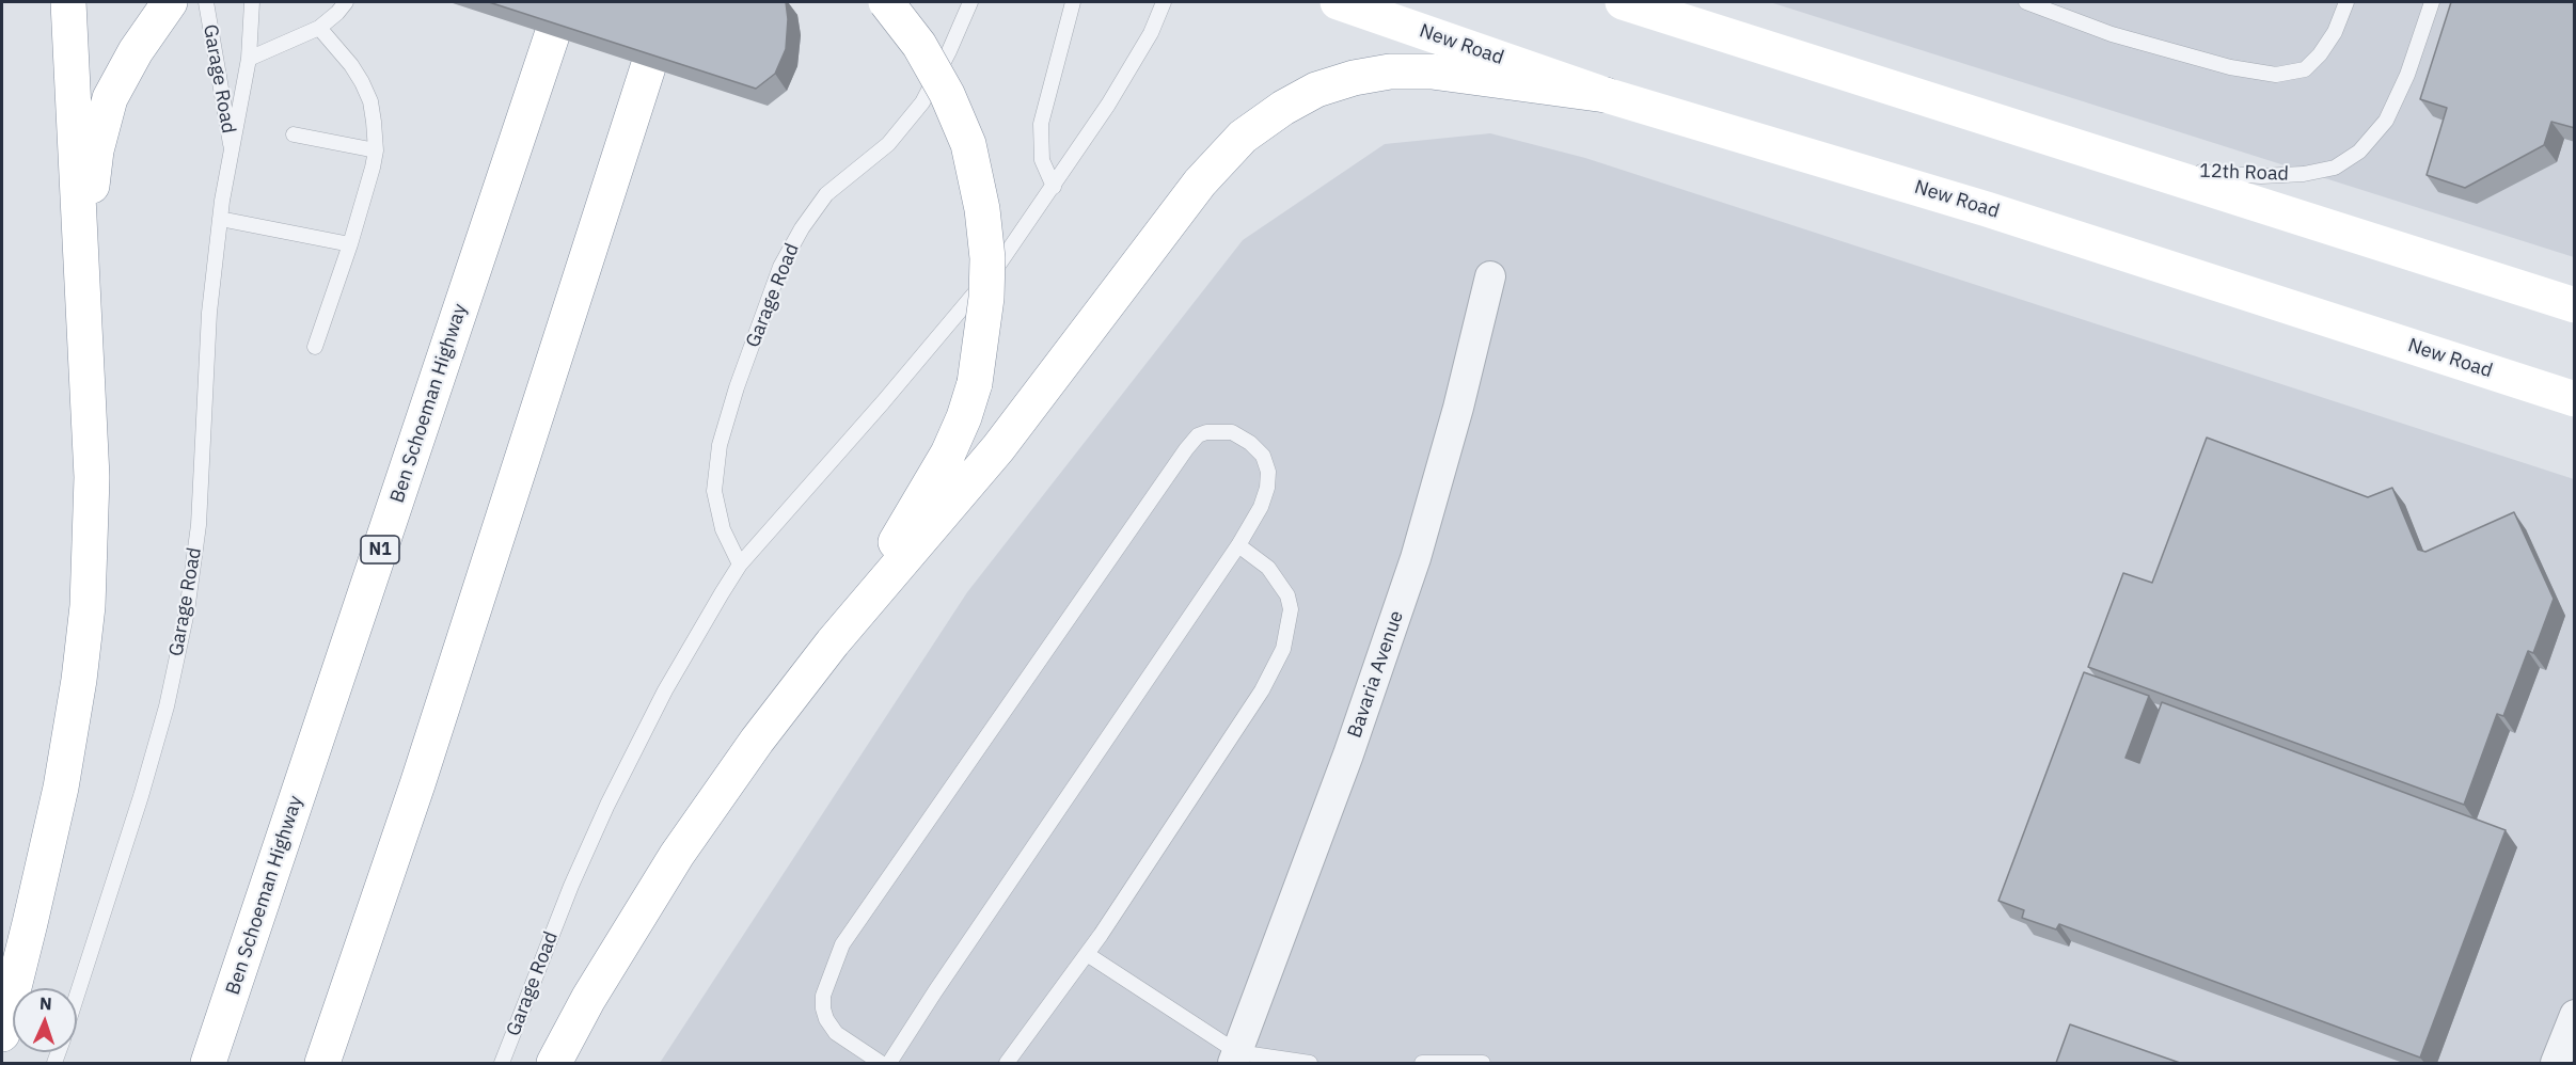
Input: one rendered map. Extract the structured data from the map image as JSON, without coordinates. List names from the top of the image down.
{
  "streets": {
    "main road": ["New Road", "Ben Schoeman Highway", "N1"],
    "street": ["Bavaria Avenue"],
    "lane": ["Garage Road", "12th Road"]
  },
  "north": "top"
}
